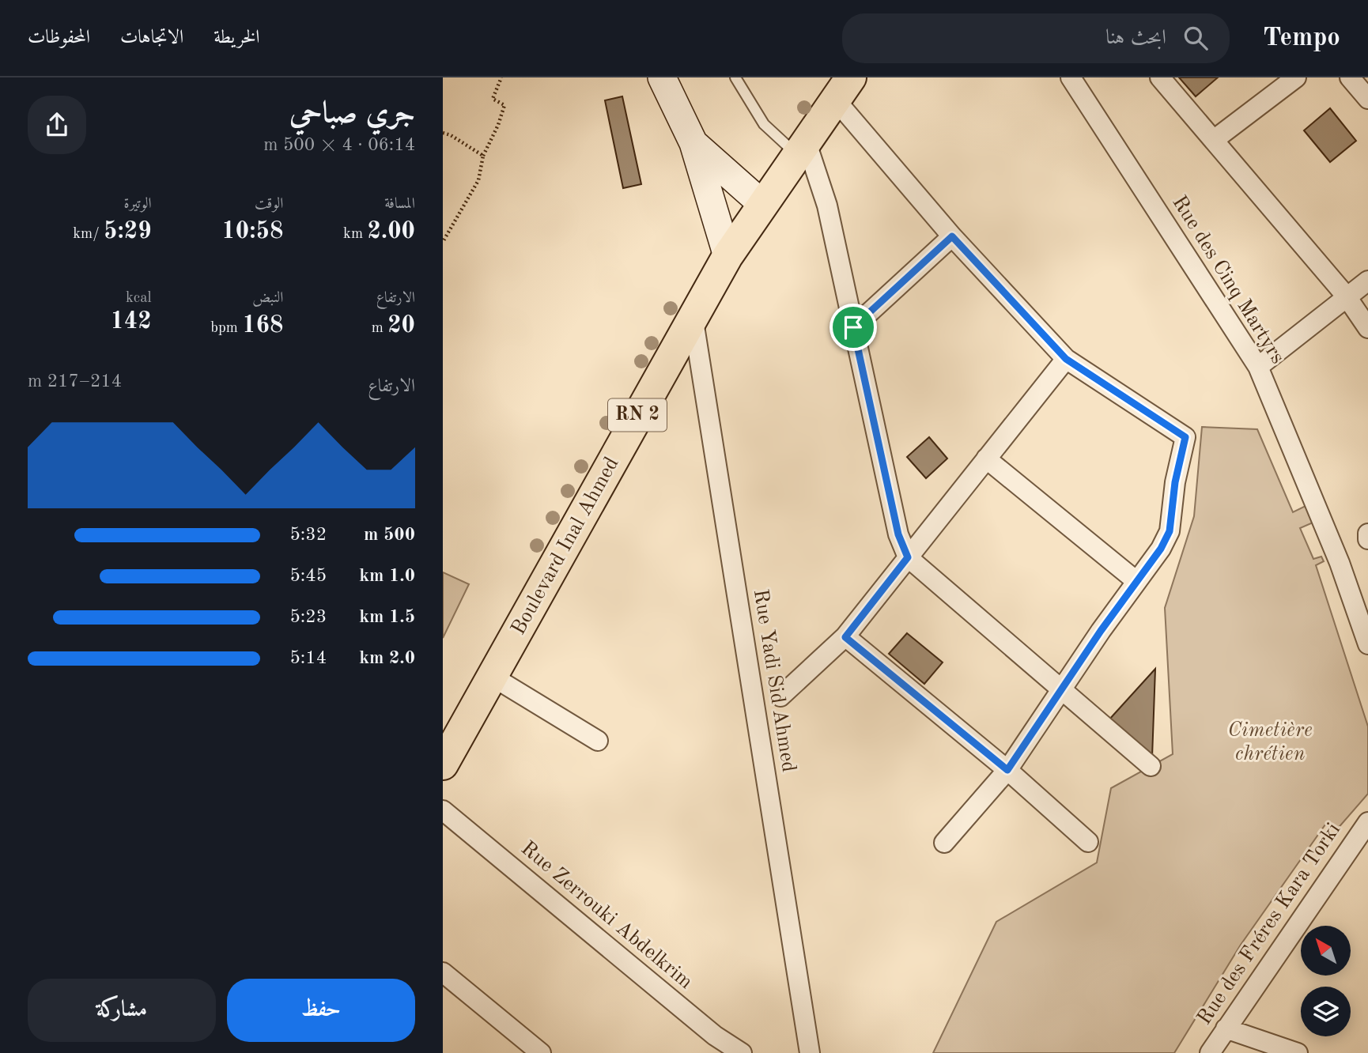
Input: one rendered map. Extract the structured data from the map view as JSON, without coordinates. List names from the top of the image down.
{
  "streets": {
    "main road": ["RN 2", "Boulevard Inal Ahmed"],
    "street": [
      "Rue des Cinq Martyrs",
      "Rue Yadi Sid Ahmed",
      "Rue Zerrouki Abdelkrim",
      "Rue des Fréres Kara Torki"
    ]
  },
  "crossings": [
    ["Boulevard Inal Ahmed", "Rue Yadi Sid Ahmed"]
  ],
  "parks": ["Cimetière chrétien"],
  "north": "top left",
  "page": {
    "header": "Tempo",
    "search": "ابحث هنا",
    "nav": ["الخريطة", "الاتجاهات", "المحفوظات"],
    "heading": ["جري صباحي", "06:14 · 4 × 500 m"],
    "stats": [
      ["المسافة", "2.00 km"],
      ["الوقت", "10:58"],
      ["الوتيرة", "5:29 /km"],
      ["الارتفاع", "20 m"],
      ["النبض", "168 bpm"],
      ["kcal", "142"]
    ],
    "chart": ["الارتفاع", "214–217 m"],
    "list": [
      {
        "name": "500 m",
        "note": "5:32"
      },
      {
        "name": "1.0 km",
        "note": "5:45"
      },
      {
        "name": "1.5 km",
        "note": "5:23"
      },
      {
        "name": "2.0 km",
        "note": "5:14"
      }
    ],
    "buttons": ["حفظ", "مشاركة"]
  }
}
